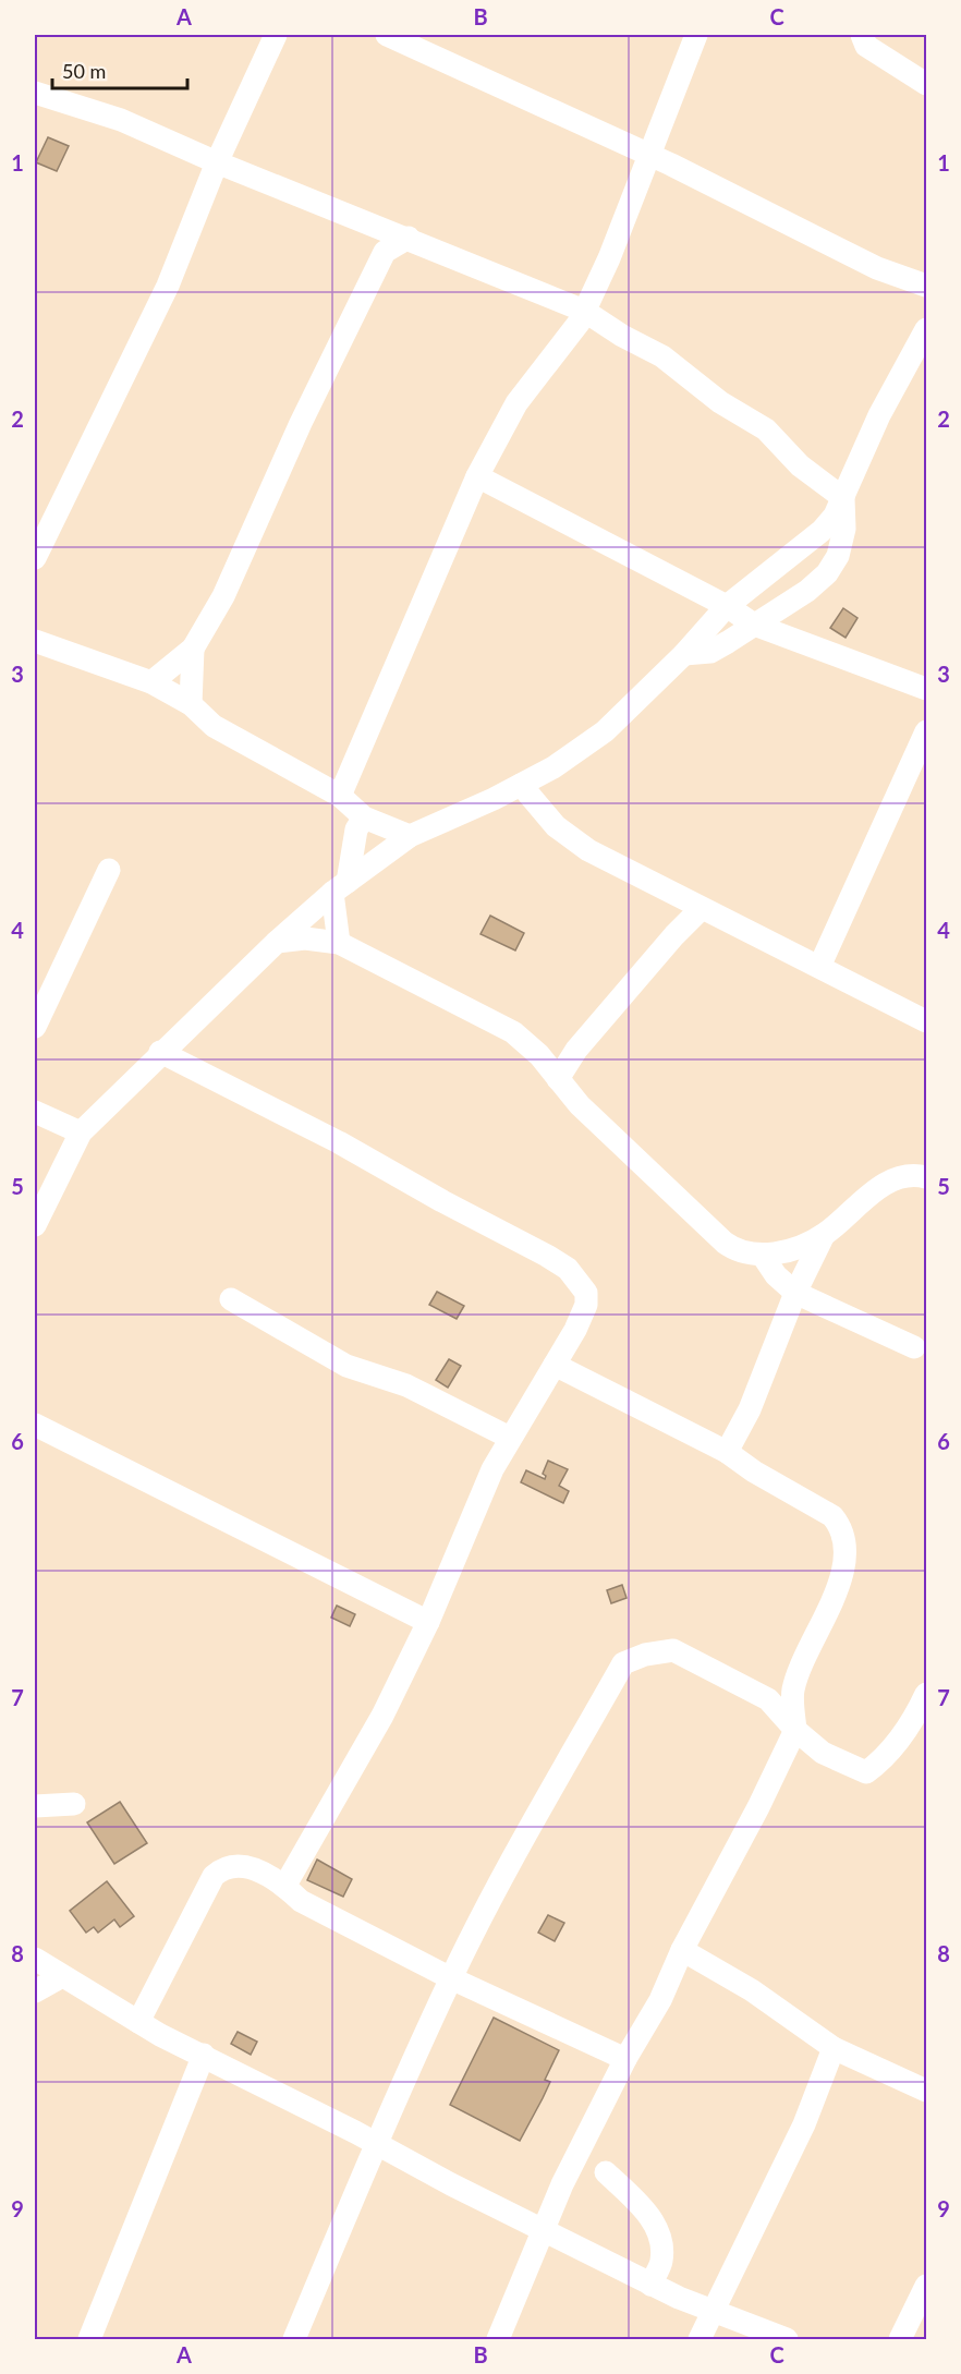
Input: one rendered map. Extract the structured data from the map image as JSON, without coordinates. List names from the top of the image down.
{
  "scale_bar": "50 m",
  "grid": {
    "columns": ["A", "B", "C"],
    "rows": [
      "1",
      "2",
      "3",
      "4",
      "5",
      "6",
      "7",
      "8",
      "9"
    ]
  }
}
